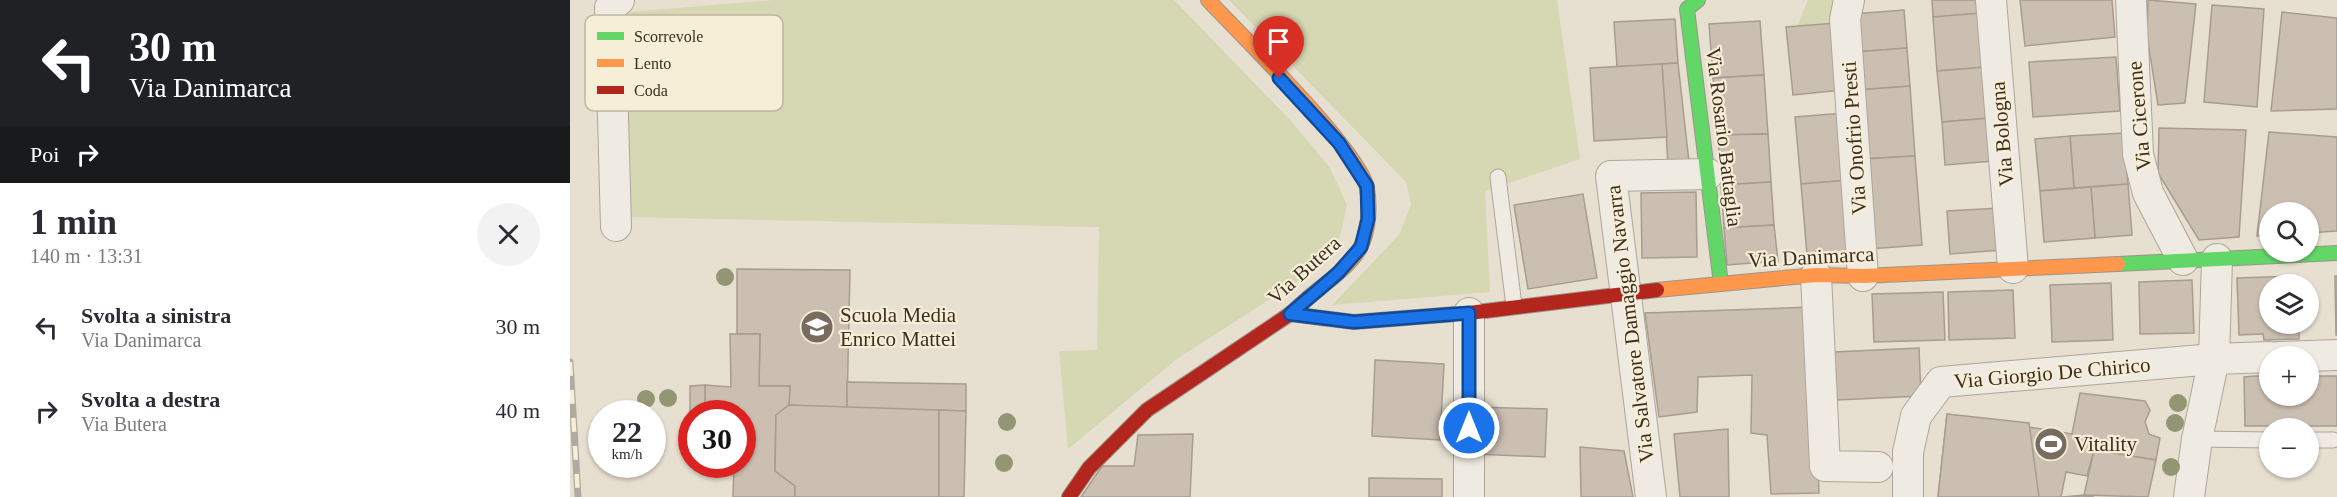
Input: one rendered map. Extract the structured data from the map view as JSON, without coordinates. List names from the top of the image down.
{
  "streets": {
    "street": [
      "Via Cicerone",
      "Via Bologna",
      "Via Rosario Battaglia",
      "Via Onofrio Presti",
      "Via Danimarca",
      "Via Butera",
      "Via Salvatore Damaggio Navarra",
      "Via Giorgio De Chirico"
    ]
  },
  "crossings": [
    ["Via Cicerone", "Via Danimarca"],
    ["Via Bologna", "Via Danimarca"],
    ["Via Rosario Battaglia", "Via Danimarca"],
    ["Via Rosario Battaglia", "Via Salvatore Damaggio Navarra"],
    ["Via Onofrio Presti", "Via Danimarca"],
    ["Via Danimarca", "Via Butera"],
    ["Via Danimarca", "Via Salvatore Damaggio Navarra"]
  ],
  "places": {
    "school or university": ["Scuola Media Enrico Mattei"],
    "sports": ["Vitality"]
  },
  "legend": ["Scorrevole", "Lento", "Coda"],
  "page": {
    "turn": ["30 m", "Via Danimarca"],
    "then": "Poi",
    "heading": ["1 min", "140 m · 13:31"],
    "map_buttons": ["+", "−"],
    "list": [
      {
        "name": "Svolta a sinistra",
        "note": "Via Danimarca",
        "value": "30 m"
      },
      {
        "name": "Svolta a destra",
        "note": "Via Butera",
        "value": "40 m"
      }
    ],
    "speed": "22 km/h",
    "limit": "30"
  }
}
